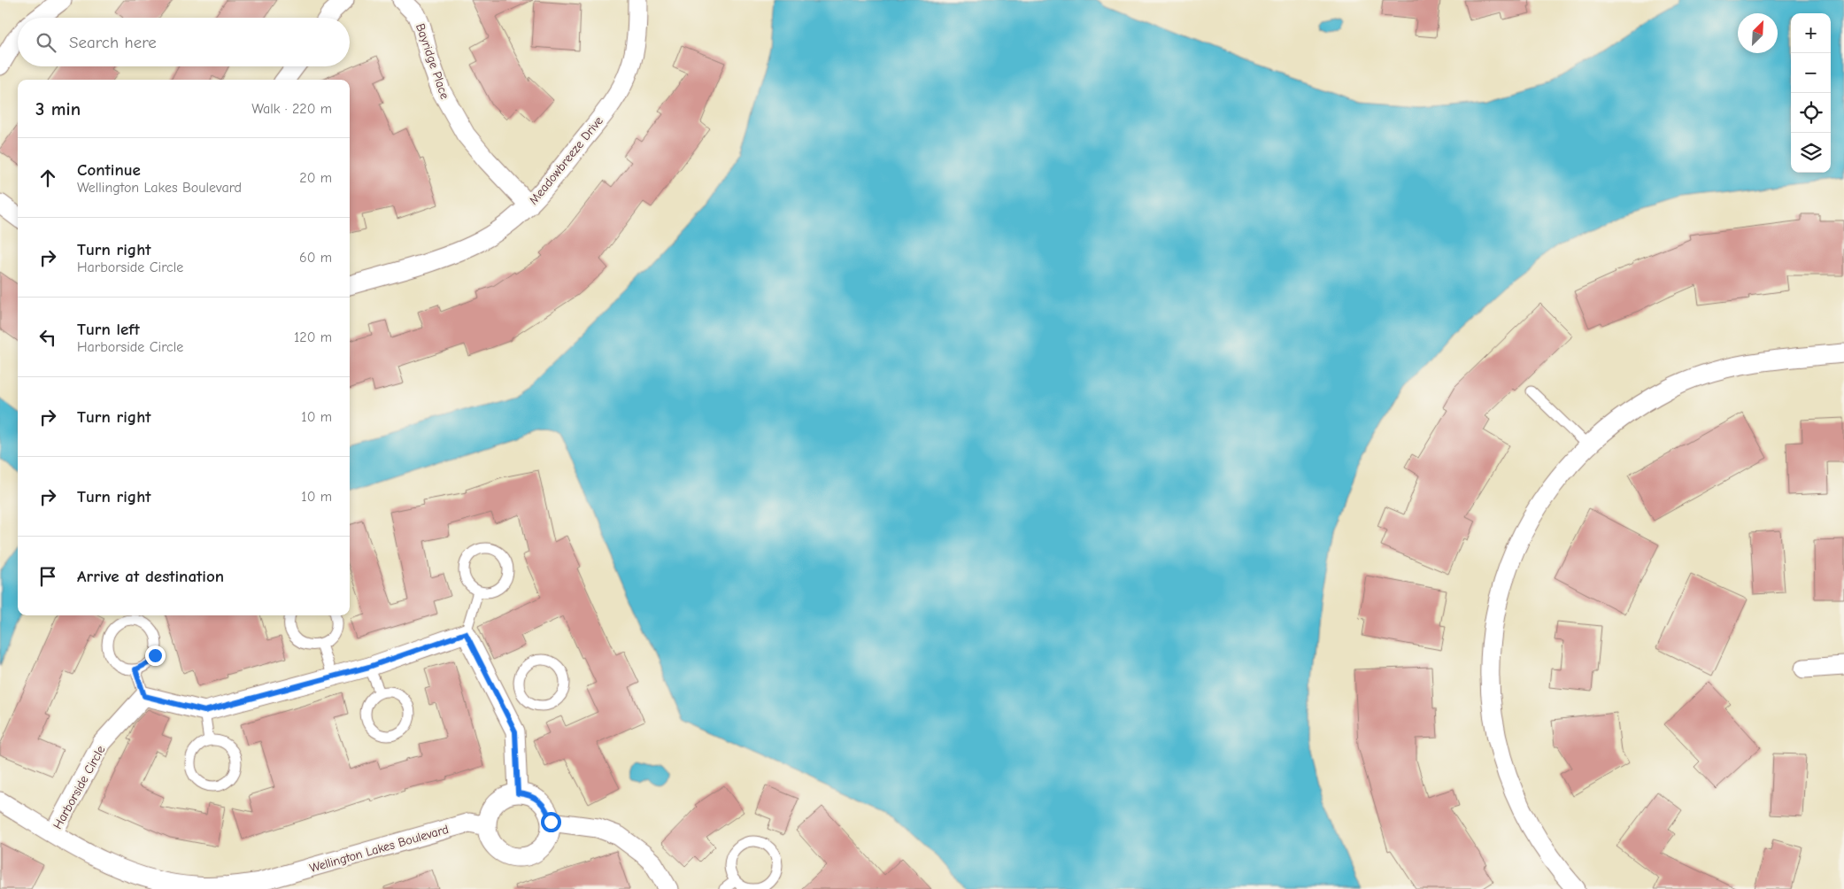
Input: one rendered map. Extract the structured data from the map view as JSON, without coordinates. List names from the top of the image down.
{
  "streets": {
    "street": [
      "Bayridge Place",
      "Meadowbreeze Drive",
      "Harborside Circle",
      "Wellington Lakes Boulevard"
    ]
  },
  "crossings": [
    ["Bayridge Place", "Meadowbreeze Drive"],
    ["Harborside Circle", "Wellington Lakes Boulevard"]
  ],
  "north": "top right",
  "page": {
    "map_buttons": ["+", "−"],
    "search": "Search here",
    "heading": ["3 min", "Walk · 220 m"],
    "list": [
      ["Continue", "Wellington Lakes Boulevard", "20 m"],
      ["Turn right", "Harborside Circle", "60 m"],
      ["Turn left", "Harborside Circle", "120 m"],
      ["Turn right", "10 m"],
      ["Turn right", "10 m"],
      "Arrive at destination"
    ]
  }
}
